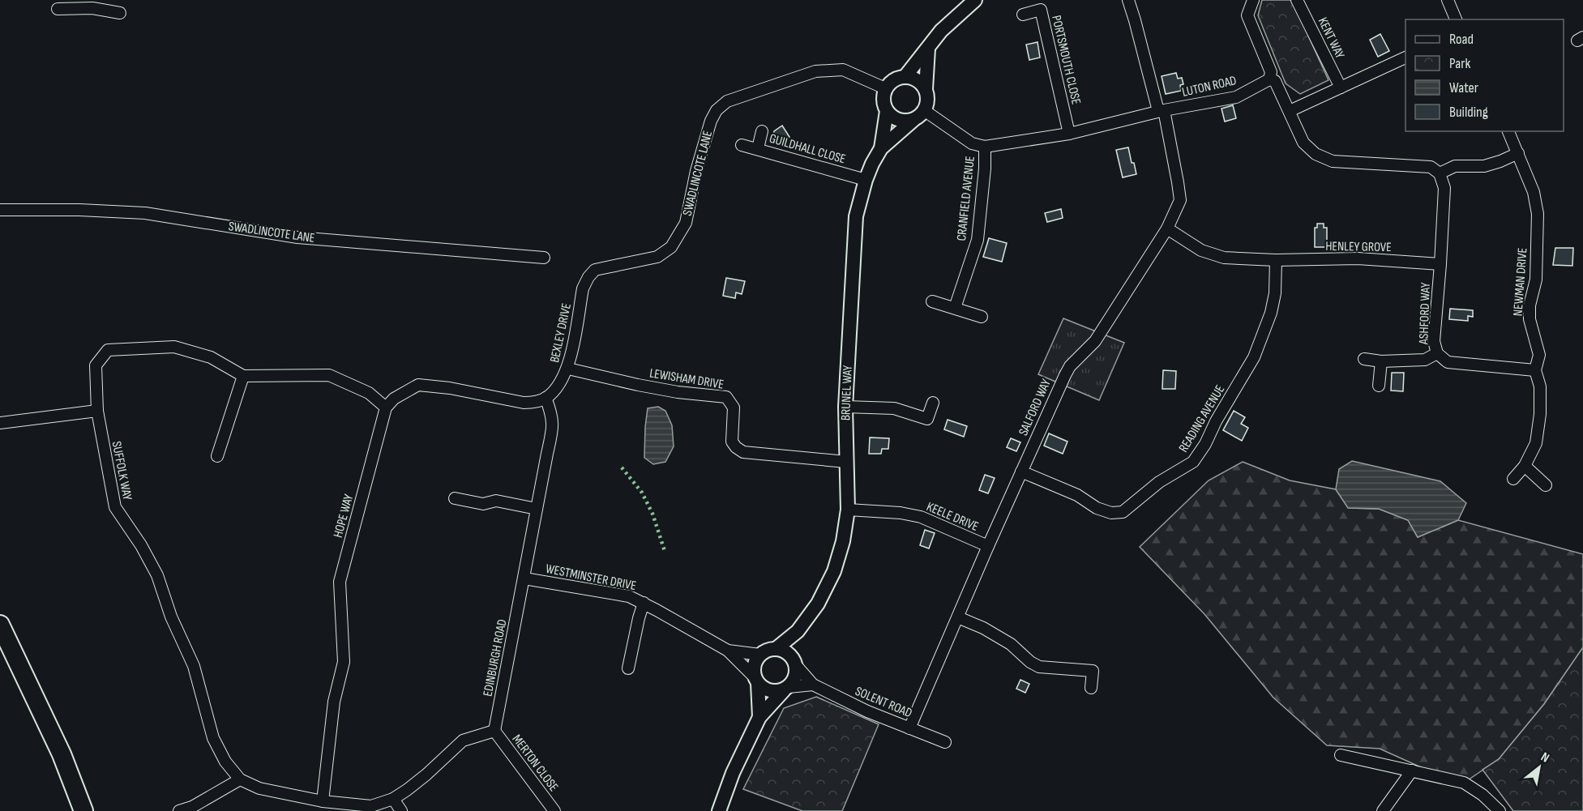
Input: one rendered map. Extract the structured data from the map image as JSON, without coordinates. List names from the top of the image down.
{
  "streets": {
    "street": [
      "KENT WAY",
      "PORTSMOUTH CLOSE",
      "LUTON ROAD",
      "GUILDHALL CLOSE",
      "SWADLINCOTE LANE",
      "CRANFIELD AVENUE",
      "HENLEY GROVE",
      "NEWMAN DRIVE",
      "ASHFORD WAY",
      "BEXLEY DRIVE",
      "LEWISHAM DRIVE",
      "BRUNEL WAY",
      "SALFORD WAY",
      "READING AVENUE",
      "SUFFOLK WAY",
      "HOPE WAY",
      "KEELE DRIVE",
      "WESTMINSTER DRIVE",
      "EDINBURGH ROAD",
      "SOLENT ROAD",
      "MERTON CLOSE"
    ]
  },
  "crossings": [
    ["PORTSMOUTH CLOSE", "LUTON ROAD"],
    ["LUTON ROAD", "CRANFIELD AVENUE"],
    ["LUTON ROAD", "SALFORD WAY"],
    ["GUILDHALL CLOSE", "BRUNEL WAY"],
    ["SWADLINCOTE LANE", "BEXLEY DRIVE"],
    ["SWADLINCOTE LANE", "BRUNEL WAY"],
    ["HENLEY GROVE", "ASHFORD WAY"],
    ["HENLEY GROVE", "SALFORD WAY"],
    ["HENLEY GROVE", "READING AVENUE"],
    ["NEWMAN DRIVE", "ASHFORD WAY"],
    ["BEXLEY DRIVE", "LEWISHAM DRIVE"],
    ["BEXLEY DRIVE", "EDINBURGH ROAD"],
    ["LEWISHAM DRIVE", "BRUNEL WAY"],
    ["BRUNEL WAY", "KEELE DRIVE"],
    ["BRUNEL WAY", "WESTMINSTER DRIVE"],
    ["BRUNEL WAY", "SOLENT ROAD"],
    ["SALFORD WAY", "READING AVENUE"],
    ["SALFORD WAY", "KEELE DRIVE"],
    ["SALFORD WAY", "SOLENT ROAD"],
    ["SUFFOLK WAY", "HOPE WAY"],
    ["WESTMINSTER DRIVE", "EDINBURGH ROAD"],
    ["WESTMINSTER DRIVE", "SOLENT ROAD"],
    ["EDINBURGH ROAD", "MERTON CLOSE"]
  ],
  "legend": [
    "Road",
    "Park",
    "Water",
    "Building"
  ],
  "north": "top right"
}
